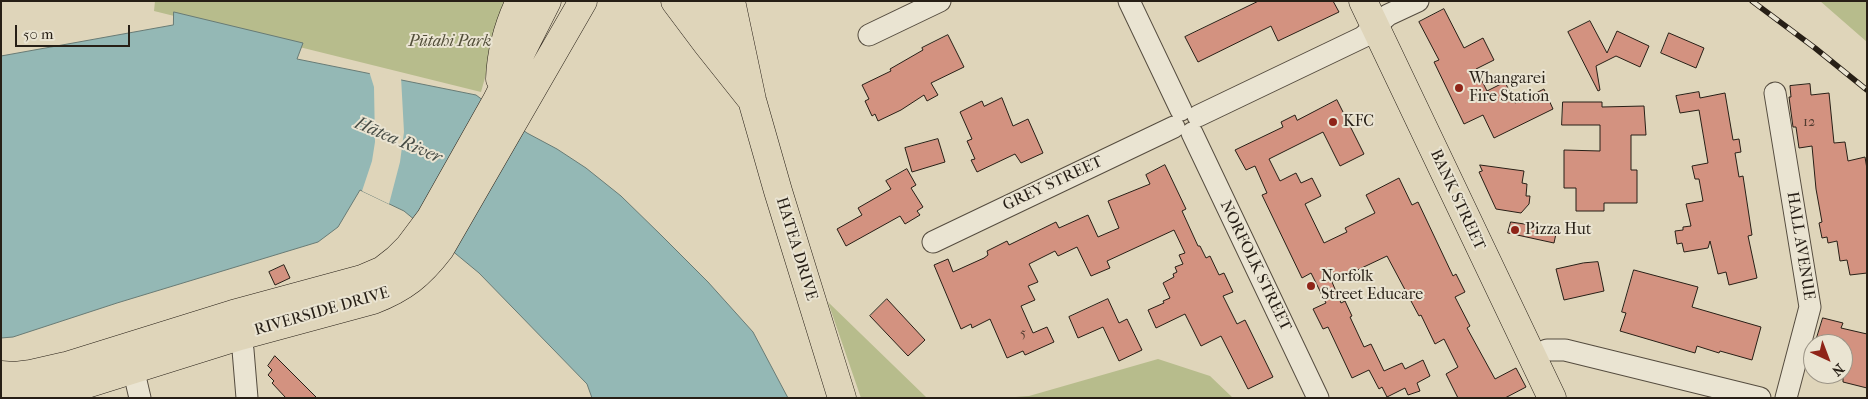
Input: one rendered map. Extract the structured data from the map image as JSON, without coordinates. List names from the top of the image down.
{
  "streets": {
    "main road": ["BANK STREET", "HATEA DRIVE", "RIVERSIDE DRIVE"],
    "street": ["GREY STREET", "HALL AVENUE", "NORFOLK STREET"]
  },
  "crossings": [
    ["GREY STREET", "BANK STREET"],
    ["GREY STREET", "NORFOLK STREET"]
  ],
  "water": ["Hātea River"],
  "parks": ["Pūtahi Park"],
  "places": [
    "Whangarei Fire Station",
    "KFC",
    "Pizza Hut",
    "Norfolk Street Educare"
  ],
  "house_numbers": ["12", "5"],
  "scale_bar": "50 m",
  "north": "bottom right"
}
